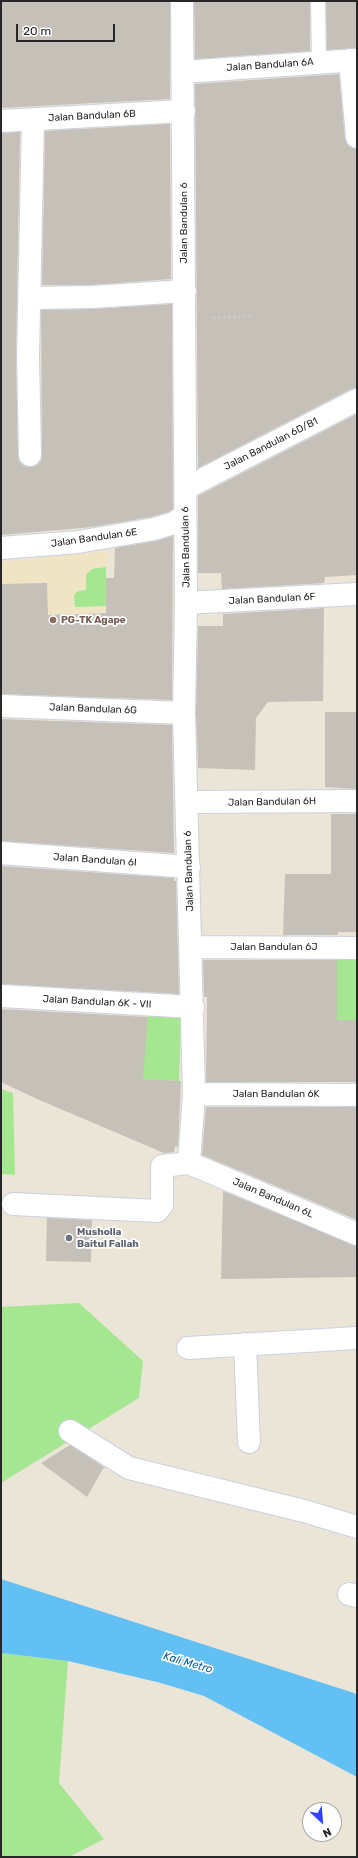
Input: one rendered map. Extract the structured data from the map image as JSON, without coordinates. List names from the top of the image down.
{
  "streets": {
    "street": [
      "Jalan Bandulan 6A",
      "Jalan Bandulan 6B",
      "Jalan Bandulan 6",
      "Jalan Bandulan 6D/B1",
      "Jalan Bandulan 6E",
      "Jalan Bandulan 6F",
      "Jalan Bandulan 6G",
      "Jalan Bandulan 6H",
      "Jalan Bandulan 6I",
      "Jalan Bandulan 6J",
      "Jalan Bandulan 6K - VII",
      "Jalan Bandulan 6K",
      "Jalan Bandulan 6L"
    ]
  },
  "crossings": [
    ["Jalan Bandulan 6A", "Jalan Bandulan 6"],
    ["Jalan Bandulan 6B", "Jalan Bandulan 6"],
    ["Jalan Bandulan 6", "Jalan Bandulan 6D/B1"],
    ["Jalan Bandulan 6", "Jalan Bandulan 6E"],
    ["Jalan Bandulan 6", "Jalan Bandulan 6F"],
    ["Jalan Bandulan 6", "Jalan Bandulan 6G"],
    ["Jalan Bandulan 6", "Jalan Bandulan 6H"],
    ["Jalan Bandulan 6", "Jalan Bandulan 6I"],
    ["Jalan Bandulan 6", "Jalan Bandulan 6J"],
    ["Jalan Bandulan 6", "Jalan Bandulan 6K - VII"],
    ["Jalan Bandulan 6", "Jalan Bandulan 6K"],
    ["Jalan Bandulan 6", "Jalan Bandulan 6L"]
  ],
  "water": ["Kali Metro"],
  "places": ["PG-TK Agape", "Musholla Baitul Fallah"],
  "scale_bar": "20 m",
  "north": "bottom right"
}
